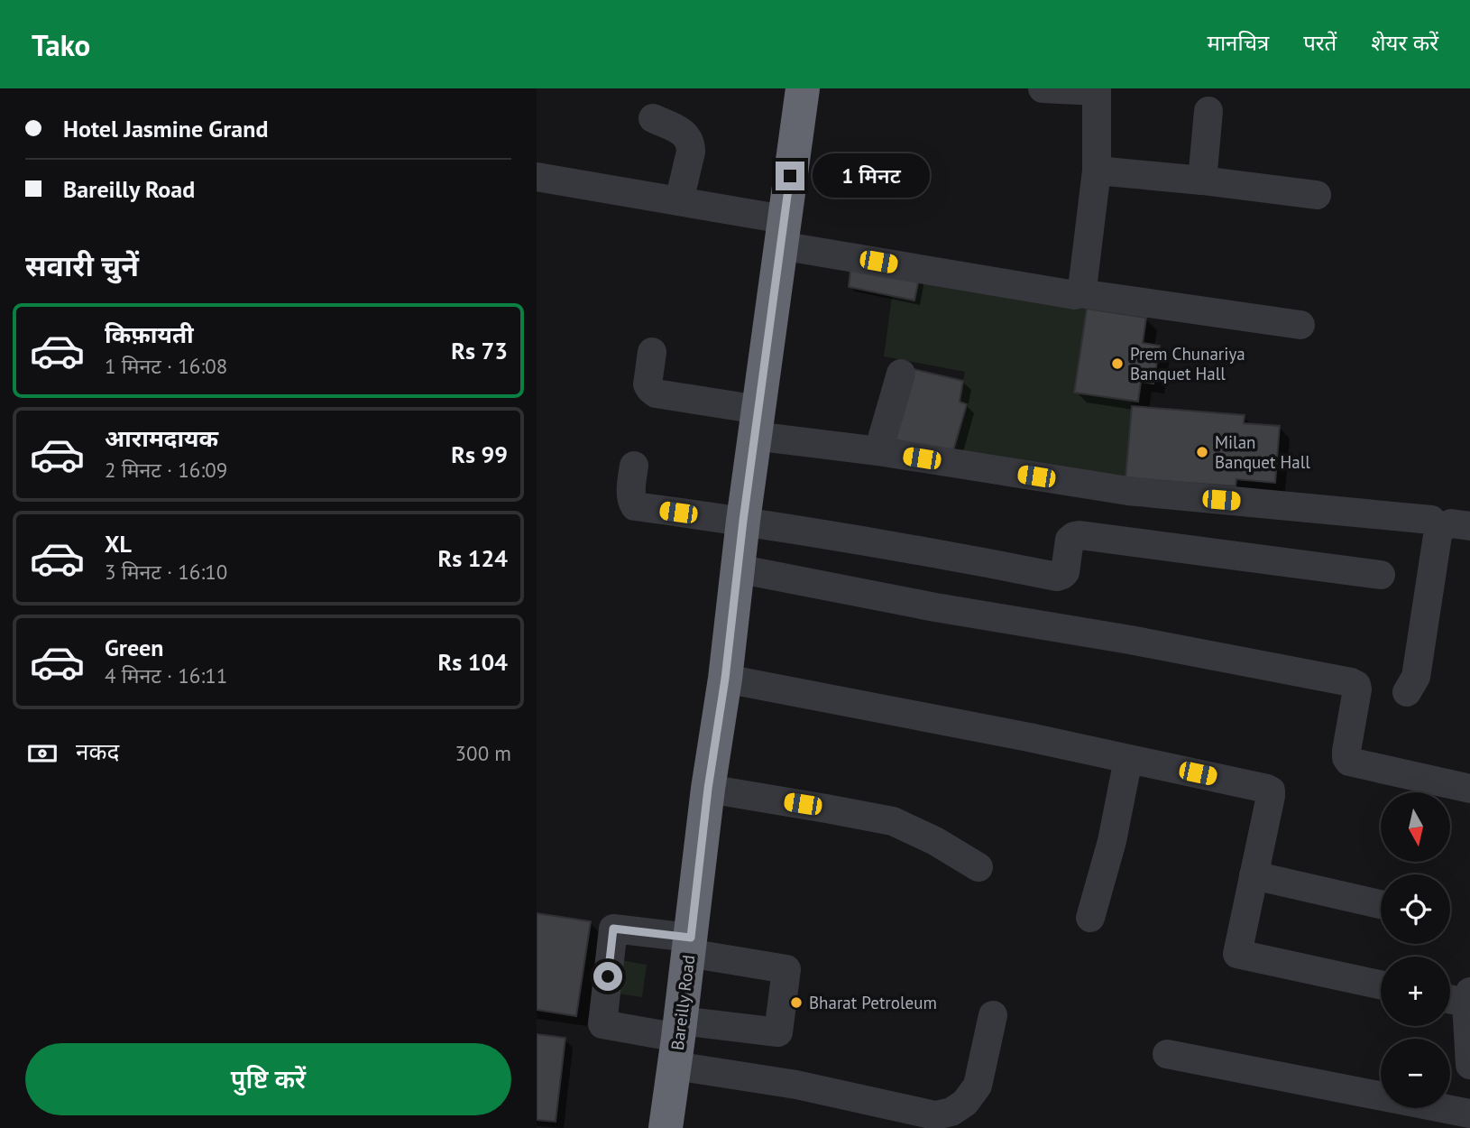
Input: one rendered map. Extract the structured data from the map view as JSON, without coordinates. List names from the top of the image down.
{
  "streets": {
    "highway": ["Bareilly Road"]
  },
  "places": ["Prem Chunariya Banquet Hall", "Milan Banquet Hall", "Bharat Petroleum"],
  "north": "bottom",
  "page": {
    "header": "Tako",
    "nav": ["मानचित्र", "परतें", "शेयर करें"],
    "banner": ["Hotel Jasmine Grand", "Bareilly Road"],
    "bubble": "1 मिनट",
    "heading": "सवारी चुनें",
    "list": [
      {
        "name": "किफ़ायती",
        "note": "1 मिनट · 16:08",
        "value": "Rs 73"
      },
      {
        "name": "आरामदायक",
        "note": "2 मिनट · 16:09",
        "value": "Rs 99"
      },
      {
        "name": "XL",
        "note": "3 मिनट · 16:10",
        "value": "Rs 124"
      },
      {
        "name": "Green",
        "note": "4 मिनट · 16:11",
        "value": "Rs 104"
      }
    ],
    "pay": ["नकद", "300 m"],
    "map_buttons": ["+", "−"],
    "buttons": "पुष्टि करें"
  }
}
